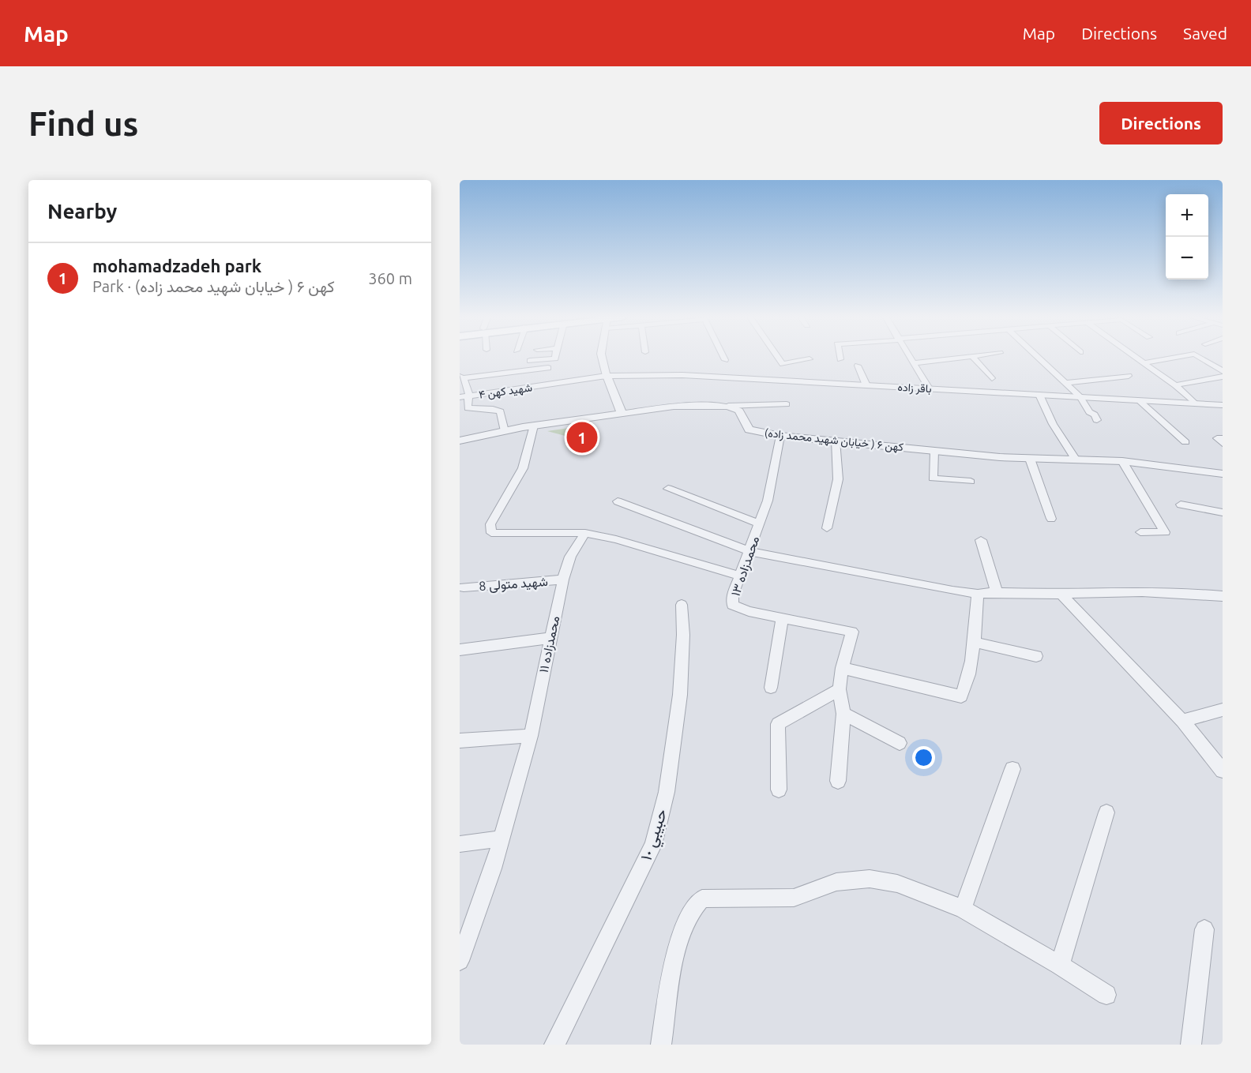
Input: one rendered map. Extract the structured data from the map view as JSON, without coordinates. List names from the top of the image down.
{
  "streets": {
    "street": [
      "باقر زاده",
      "شهید کهن ۴",
      "کهن ۶ ( خیابان شهید محمد زاده)",
      "محمدزاده ۱۳",
      "شهید متولی 8",
      "محمدزاده ۱۱",
      "حبيبي ١٠"
    ]
  },
  "crossings": [
    ["باقر زاده", "شهید کهن ۴"],
    ["کهن ۶ ( خیابان شهید محمد زاده)", "محمدزاده ۱۳"],
    ["شهید متولی 8", "محمدزاده ۱۱"]
  ],
  "page": {
    "header": "Map",
    "nav": ["Map", "Directions", "Saved"],
    "buttons": "Directions",
    "title": "Find us",
    "heading": "Nearby",
    "map_buttons": ["+", "−"],
    "list": [
      {
        "mark": "1",
        "name": "mohamadzadeh park",
        "note": "Park · کهن ۶ ( خیابان شهید محمد زاده)",
        "value": "360 m"
      }
    ],
    "pins": "1"
  }
}
